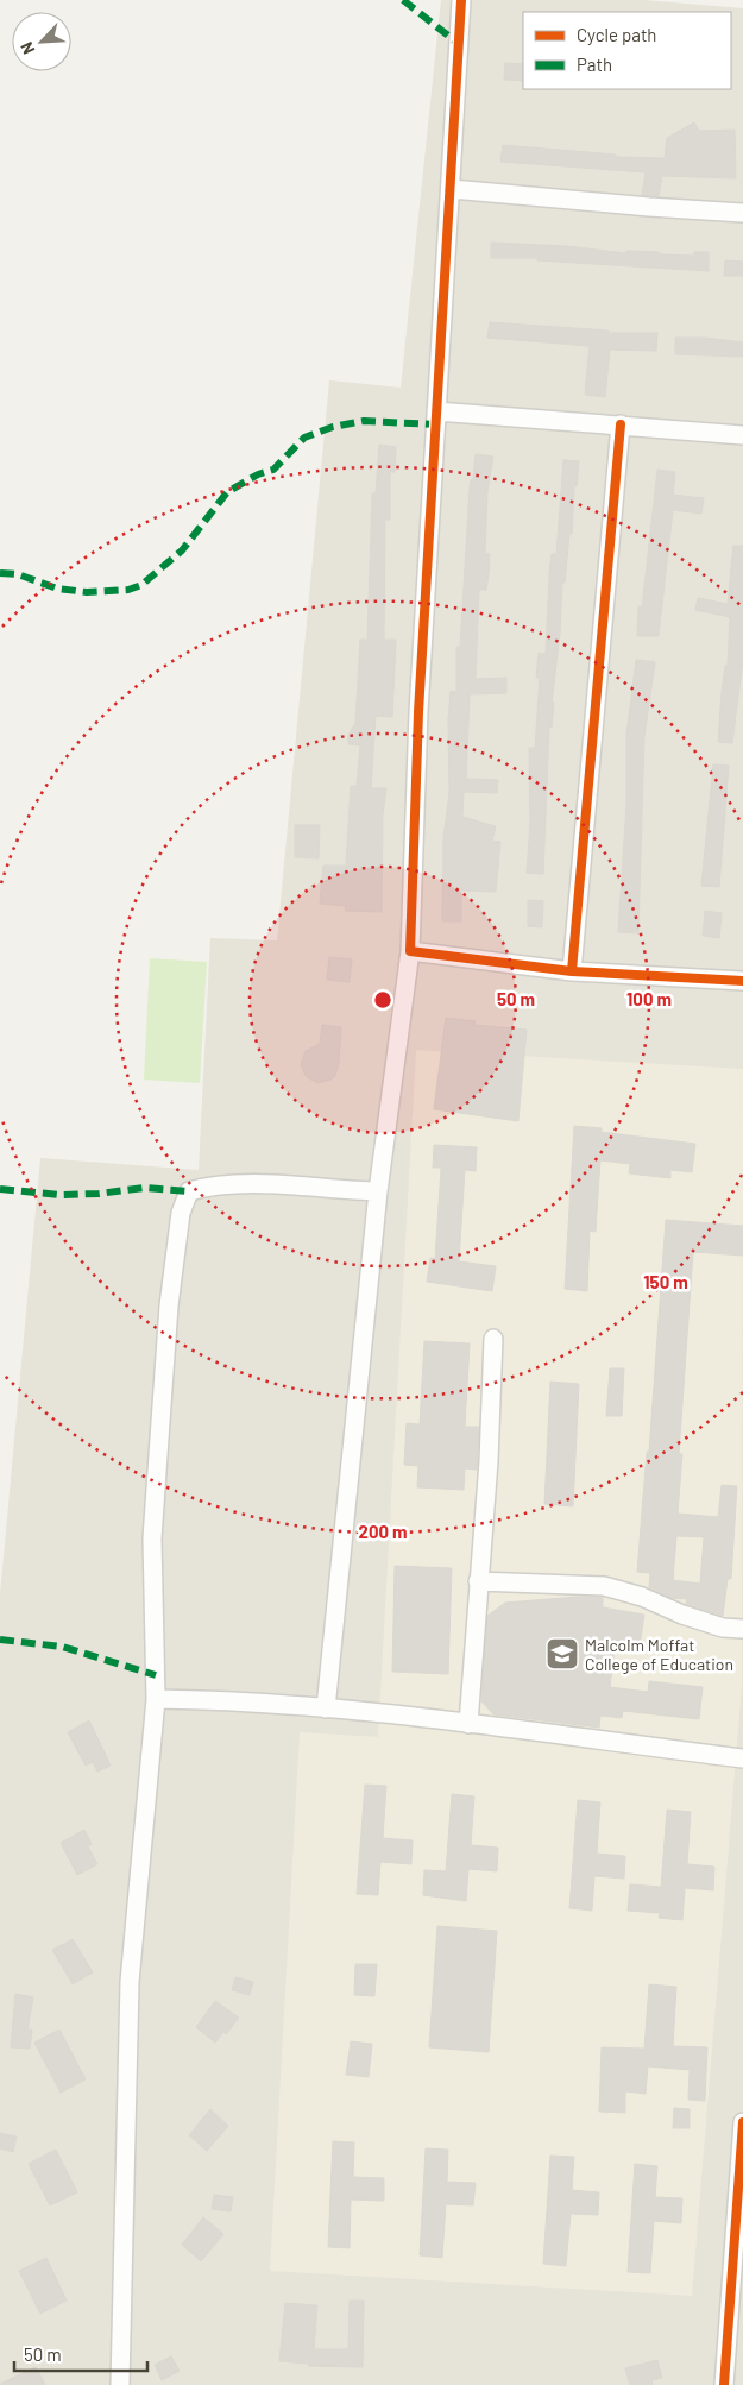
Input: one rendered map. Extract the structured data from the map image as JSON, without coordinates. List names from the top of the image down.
{
  "places": {
    "school or university": ["Malcolm Moffat College of Education"]
  },
  "legend": ["Cycle path", "Path"],
  "scale_bar": "50 m",
  "north": "bottom left",
  "rings": [
    "50 m",
    "100 m",
    "150 m",
    "200 m"
  ]
}
